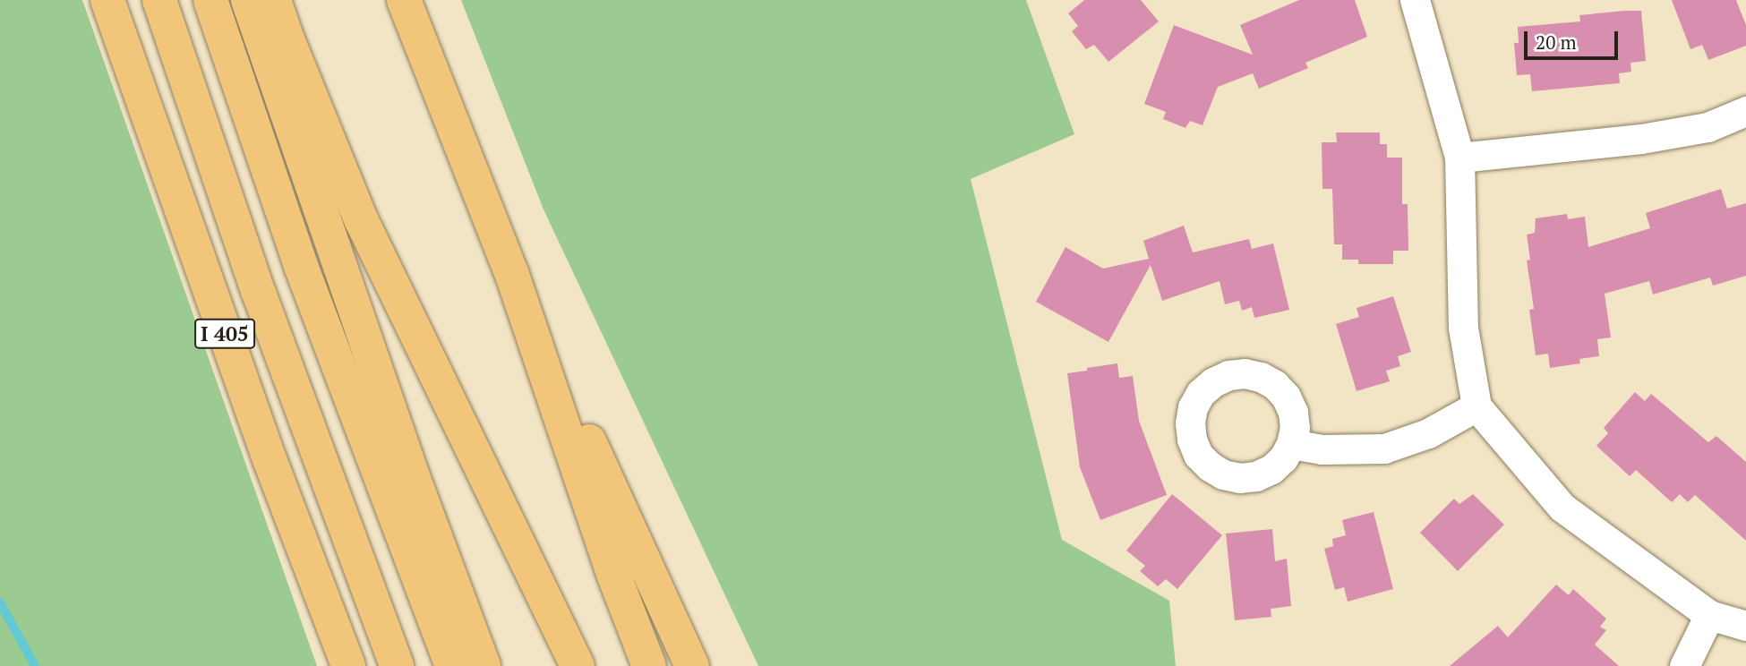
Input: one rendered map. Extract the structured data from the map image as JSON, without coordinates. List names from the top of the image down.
{
  "streets": {
    "highway": ["I 405"]
  },
  "scale_bar": "20 m"
}
